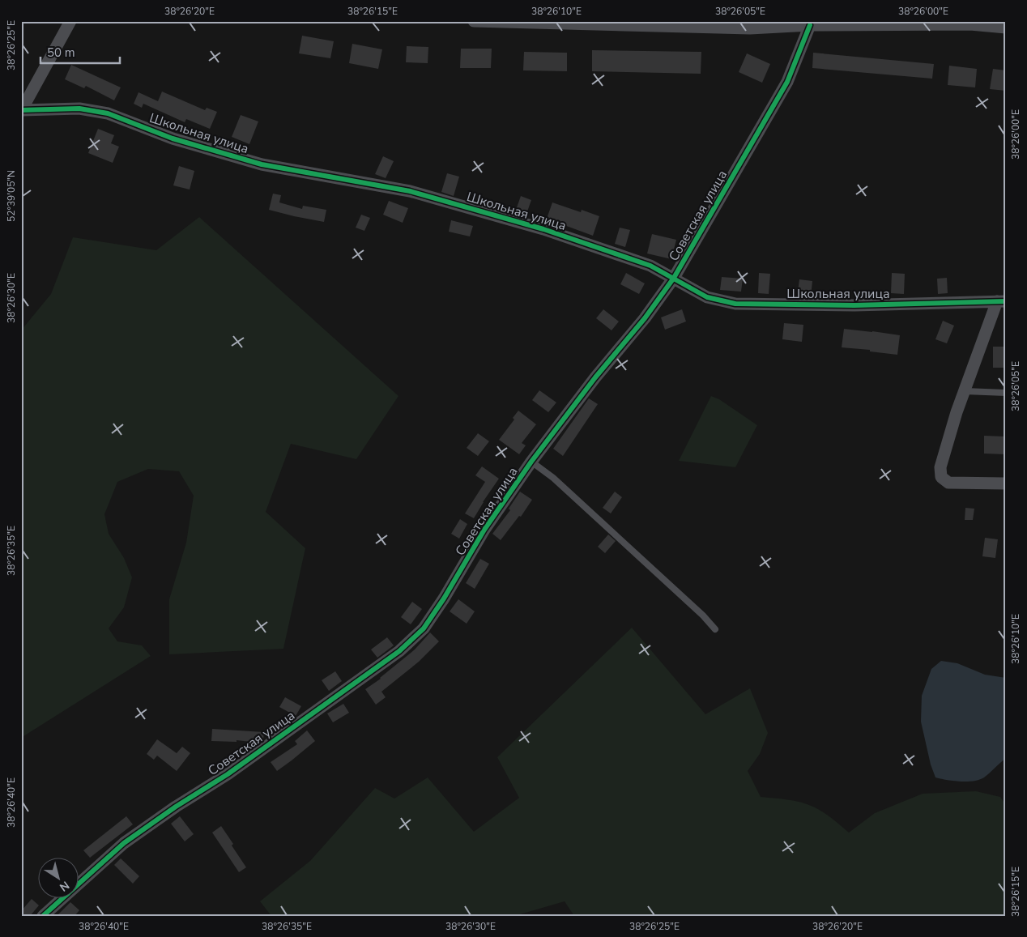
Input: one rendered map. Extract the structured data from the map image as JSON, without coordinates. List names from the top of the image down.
{
  "streets": {
    "street": ["Школьная улица", "Советская улица"]
  },
  "crossings": [
    ["Школьная улица", "Советская улица"]
  ],
  "scale_bar": "50 m",
  "north": "bottom right",
  "coordinates": [
    "38°26'20\"E",
    "38°26'15\"E",
    "38°26'10\"E",
    "38°26'05\"E",
    "38°26'00\"E",
    "38°26'25\"E",
    "52°39'05\"N",
    "38°26'30\"E",
    "38°26'35\"E",
    "38°26'40\"E"
  ]
}
